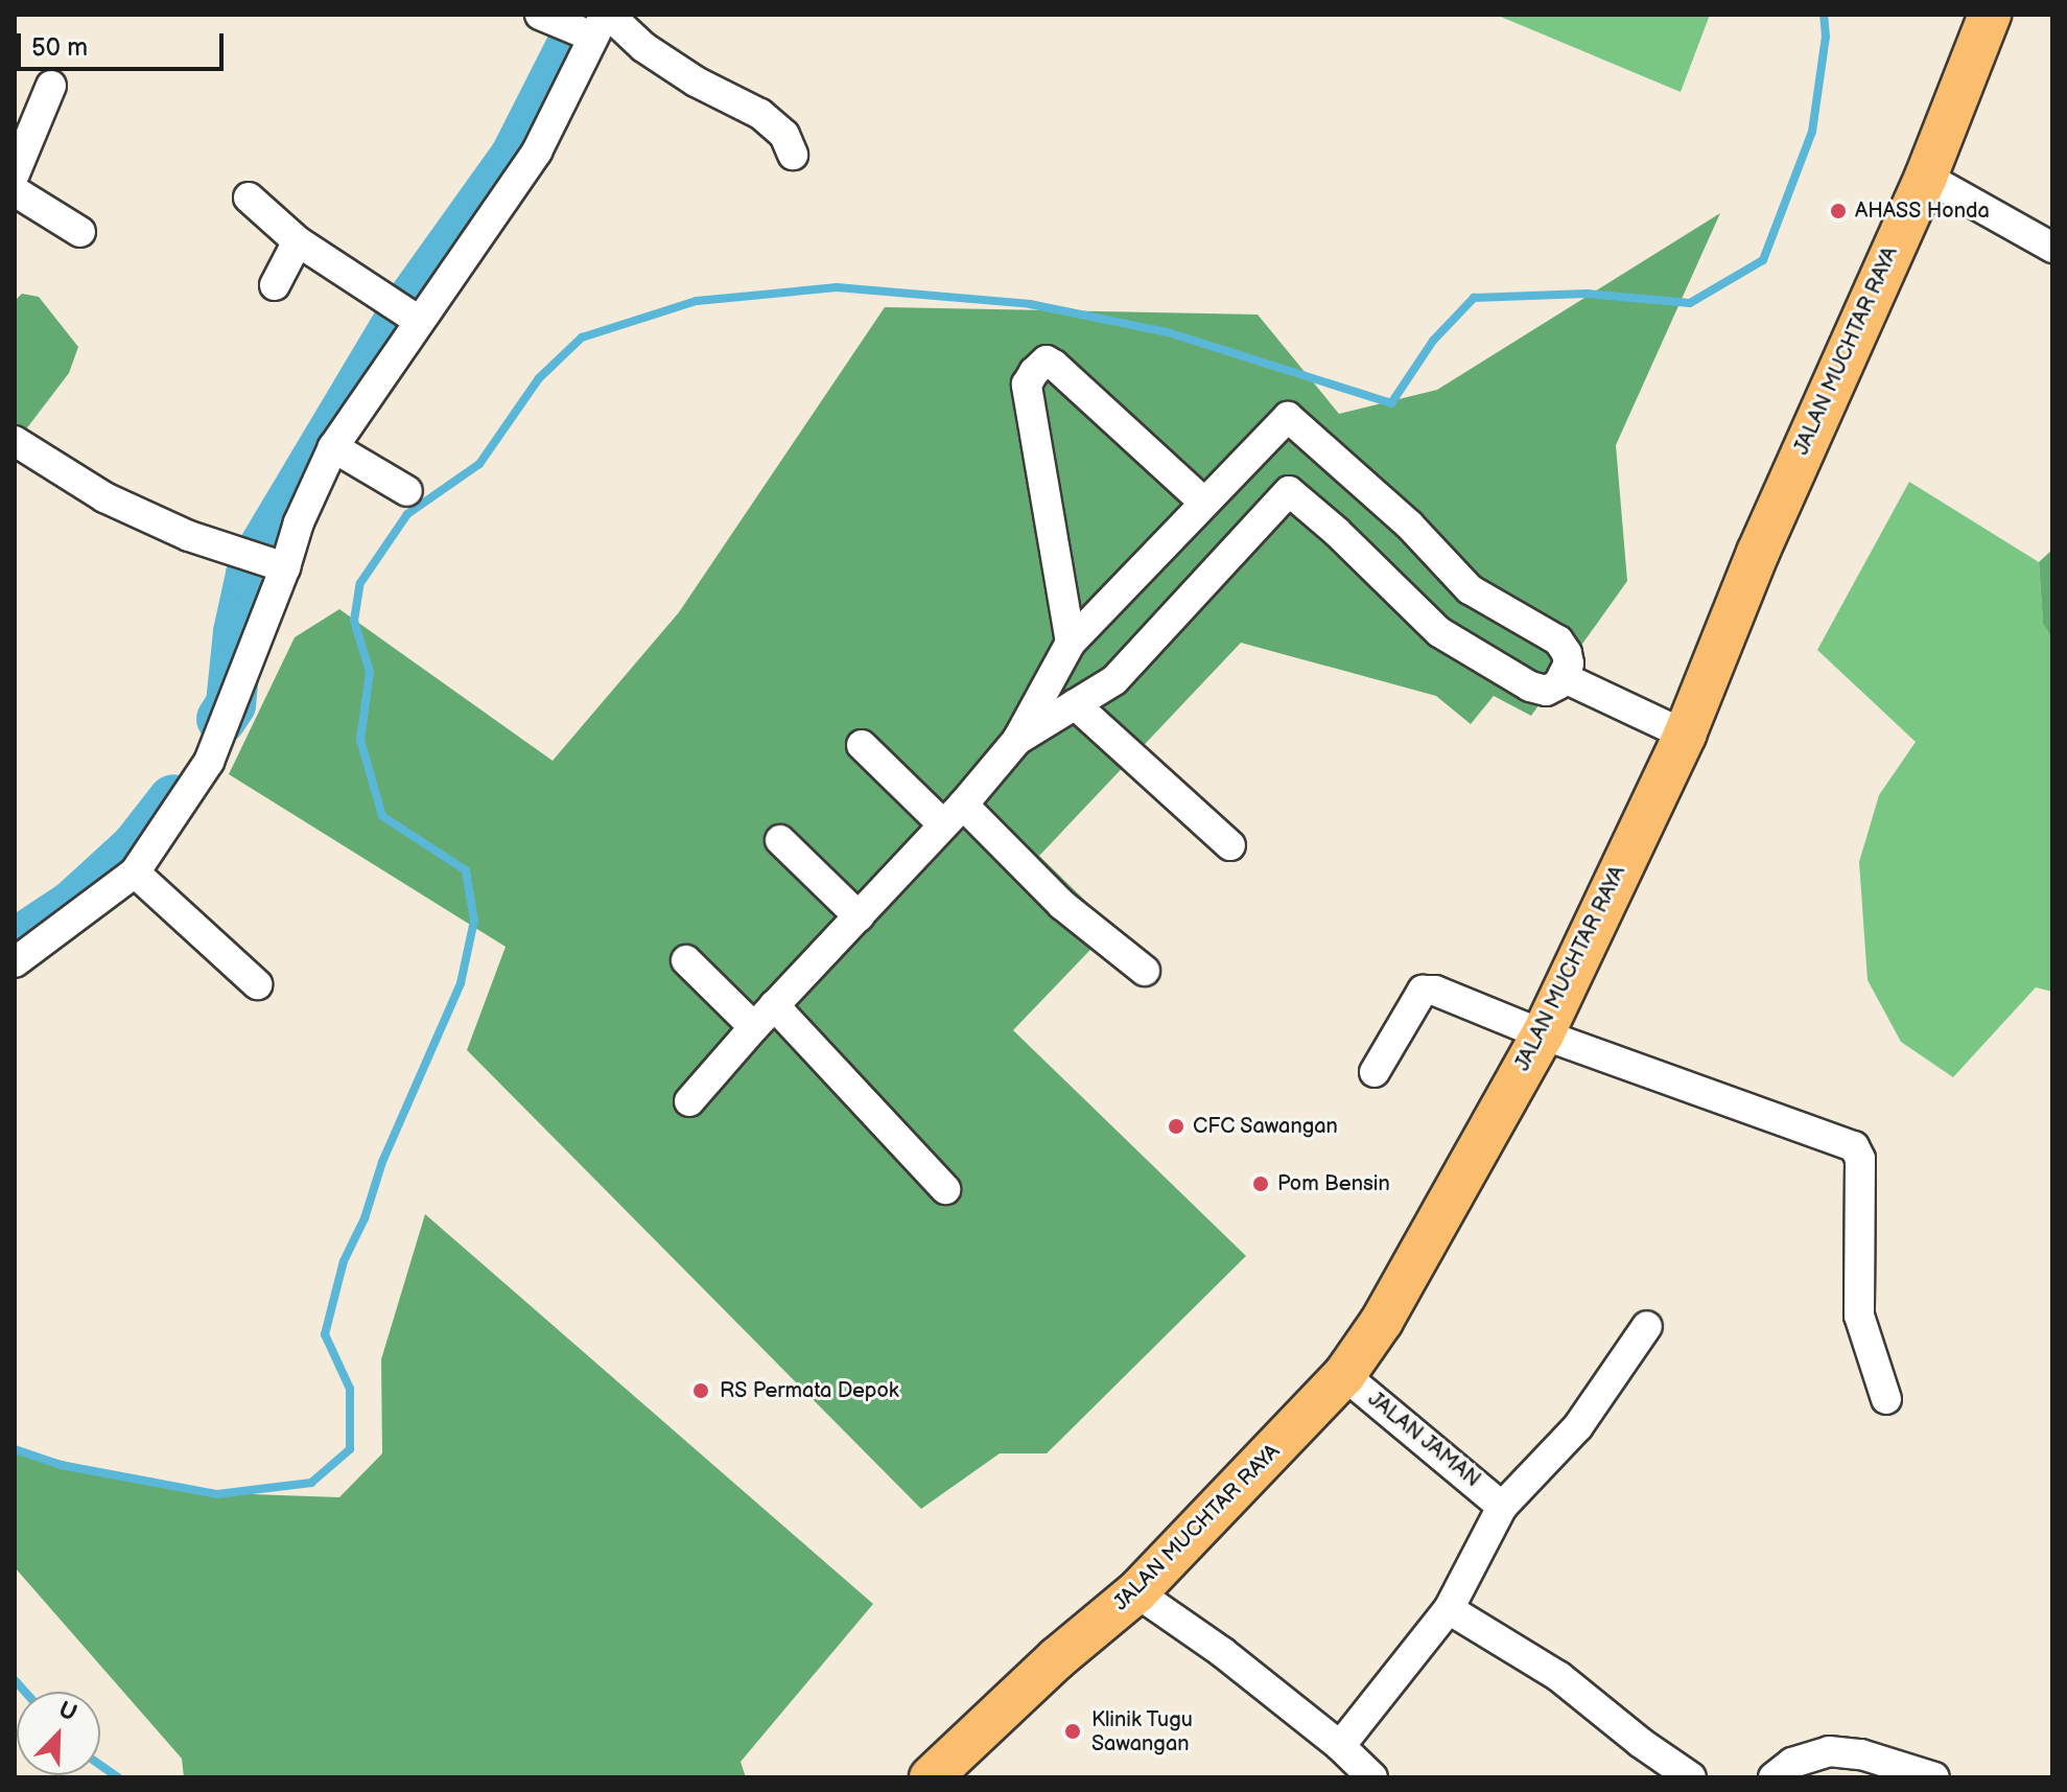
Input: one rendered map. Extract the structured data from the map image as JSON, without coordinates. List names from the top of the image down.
{
  "streets": {
    "highway": ["JALAN MUCHTAR RAYA"],
    "street": ["JALAN JAMAN"]
  },
  "crossings": [
    ["JALAN MUCHTAR RAYA", "JALAN JAMAN"]
  ],
  "places": [
    "AHASS Honda",
    "CFC Sawangan",
    "Pom Bensin",
    "RS Permata Depok",
    "Klinik Tugu Sawangan"
  ],
  "scale_bar": "50 m",
  "north": "top right"
}
